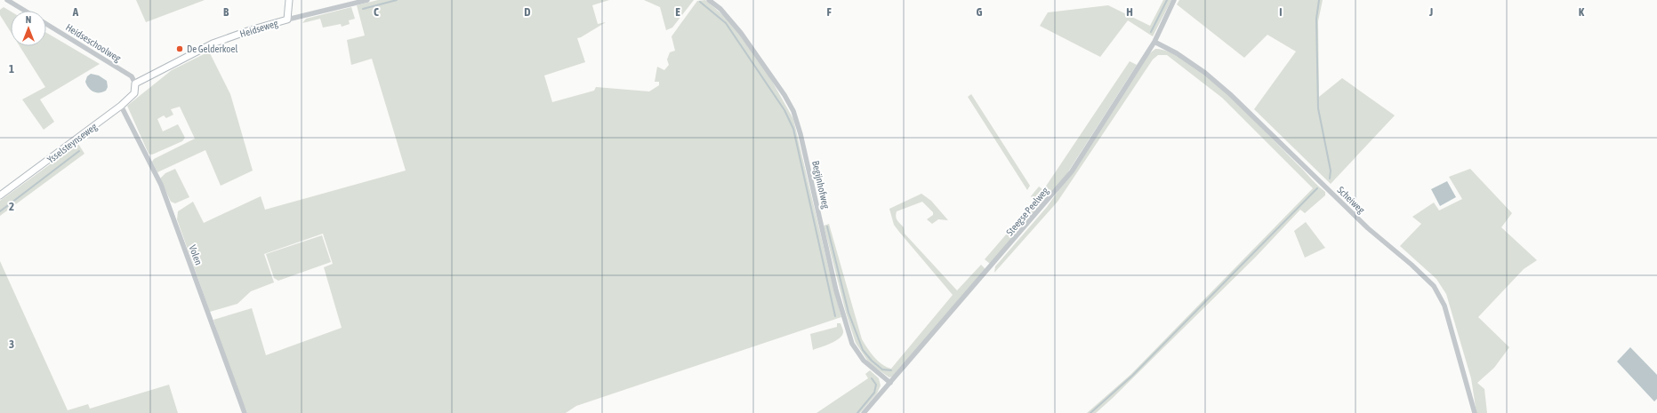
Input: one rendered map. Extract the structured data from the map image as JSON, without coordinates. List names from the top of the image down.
{
  "streets": {
    "street": [
      "Heidseweg",
      "Heidseschoolweg",
      "Ysselsteynseweg",
      "Begijnhofweg",
      "Scheiweg",
      "Steegse Peelweg",
      "Volen"
    ]
  },
  "crossings": [
    ["Heidseweg", "Heidseschoolweg"],
    ["Heidseweg", "Ysselsteynseweg"],
    ["Heidseschoolweg", "Ysselsteynseweg"],
    ["Ysselsteynseweg", "Volen"],
    ["Begijnhofweg", "Steegse Peelweg"],
    ["Scheiweg", "Steegse Peelweg"]
  ],
  "places": ["De Gelderkoel"],
  "north": "top",
  "grid": {
    "columns": [
      "A",
      "B",
      "C",
      "D",
      "E",
      "F",
      "G",
      "H",
      "I",
      "J",
      "K"
    ],
    "rows": ["1", "2", "3"]
  }
}
